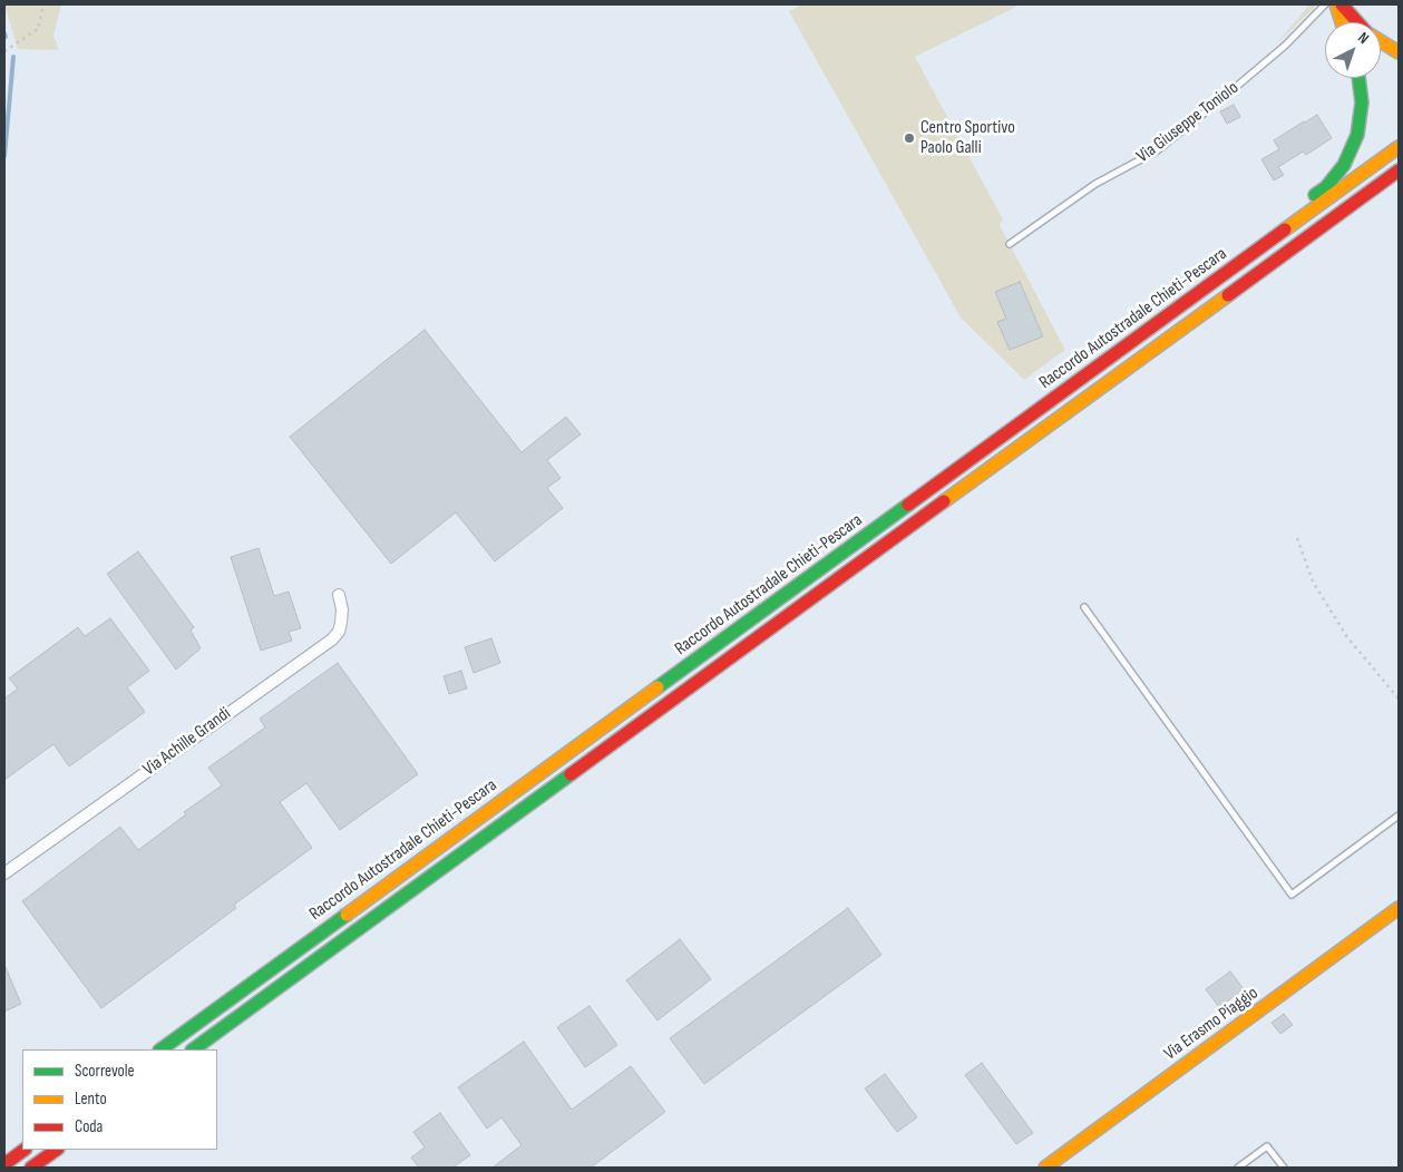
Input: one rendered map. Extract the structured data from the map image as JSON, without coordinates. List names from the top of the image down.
{
  "streets": {
    "main road": ["Raccordo Autostradale Chieti-Pescara", "Via Erasmo Piaggio"],
    "street": ["Via Achille Grandi"],
    "lane": ["Via Giuseppe Toniolo"]
  },
  "places": ["Centro Sportivo Paolo Galli"],
  "legend": ["Scorrevole", "Lento", "Coda"],
  "north": "top right"
}
